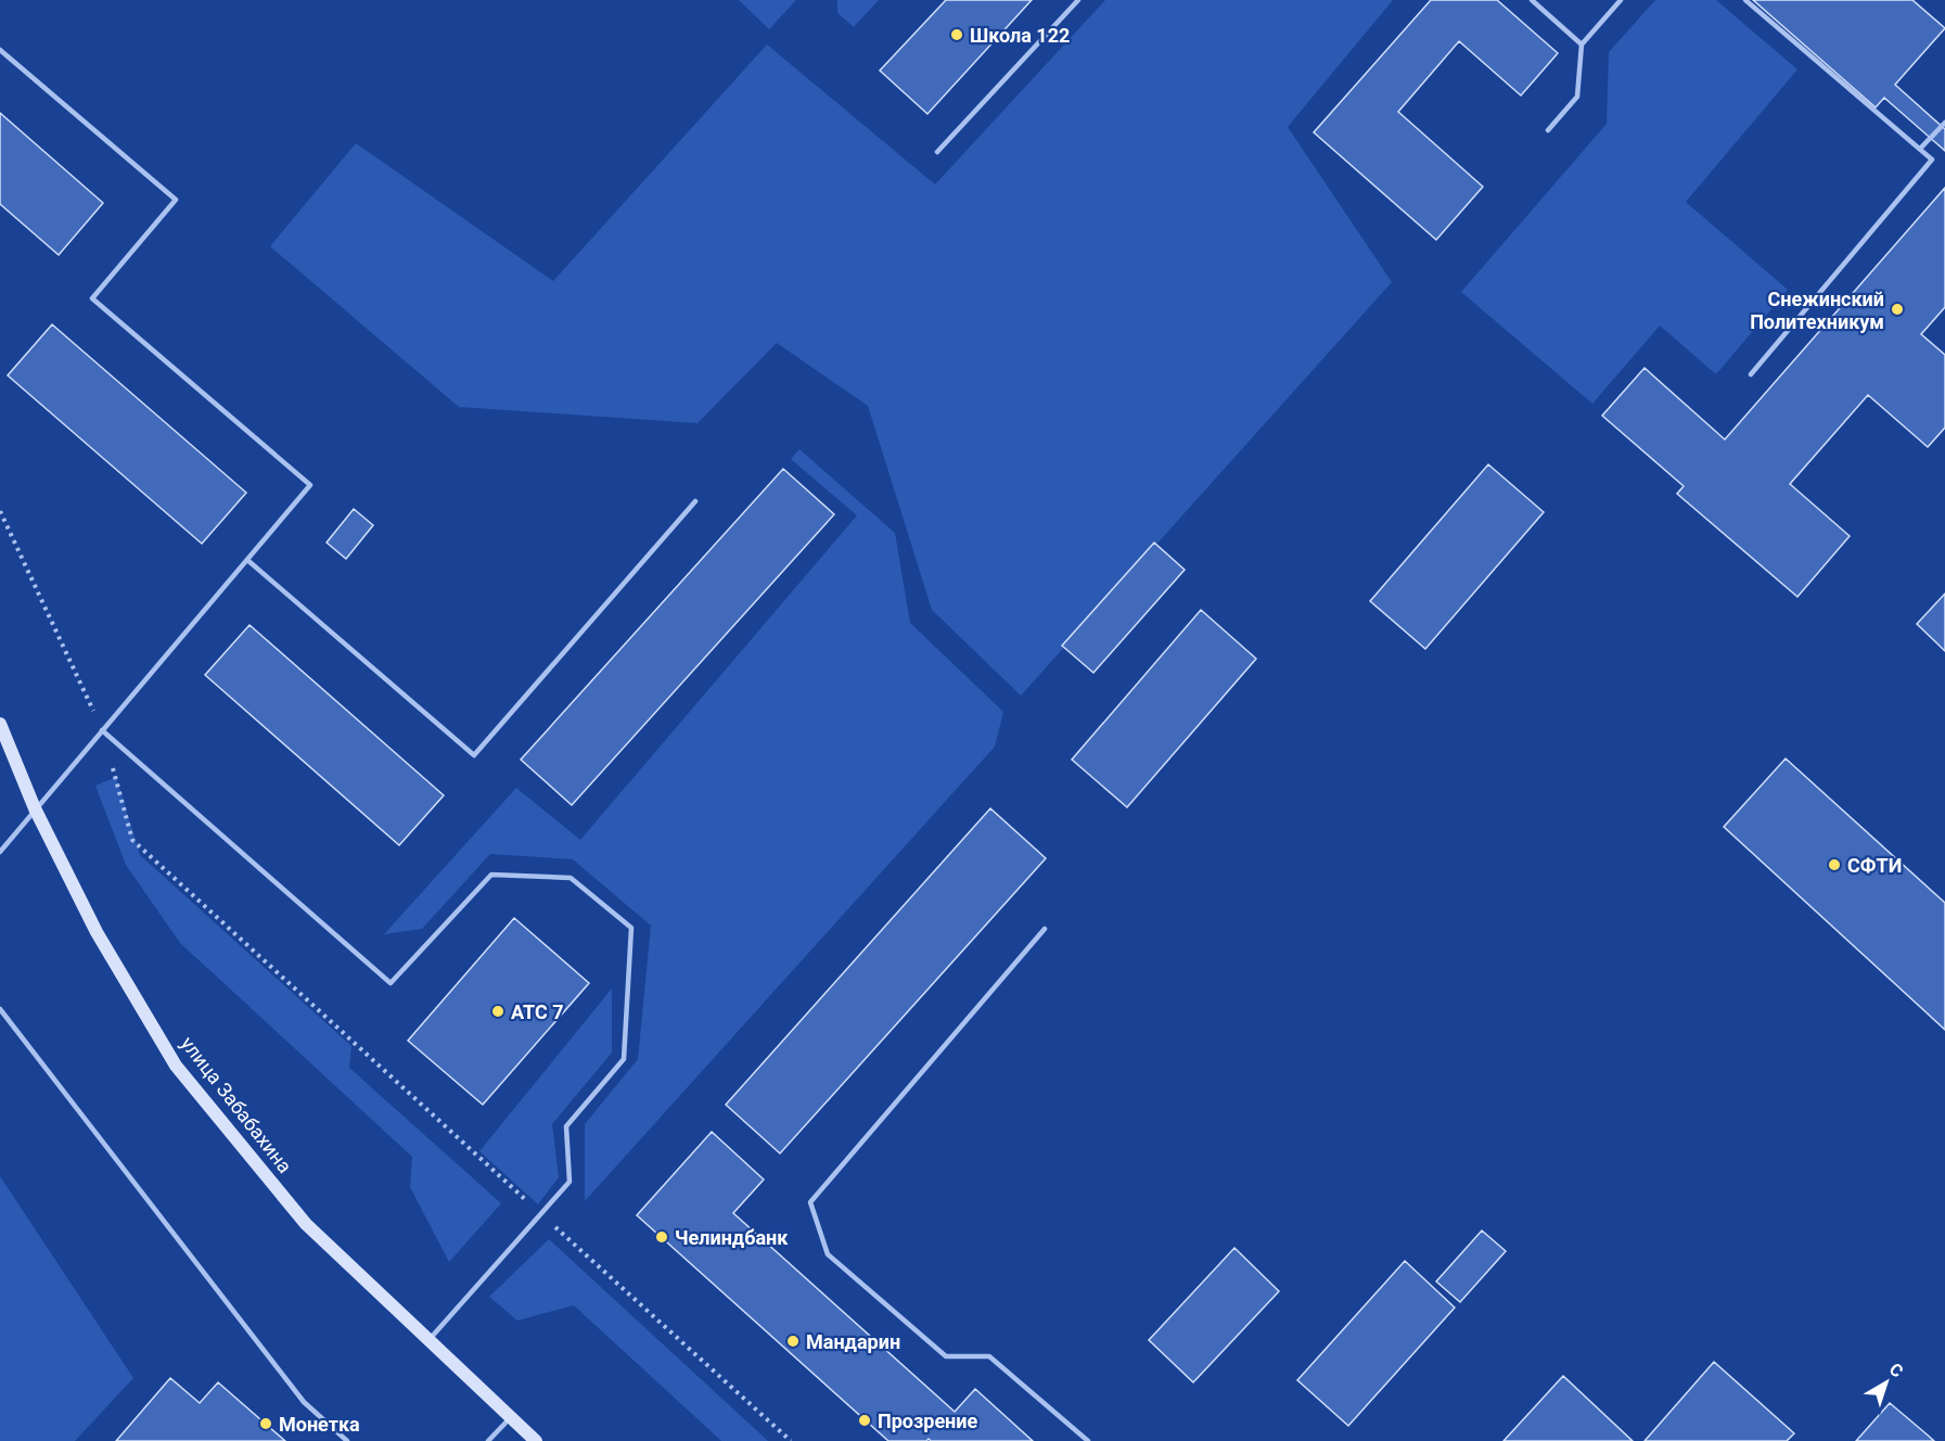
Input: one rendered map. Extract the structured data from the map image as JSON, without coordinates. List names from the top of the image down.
{
  "streets": {
    "street": ["улица Забабахина"]
  },
  "places": [
    "Школа 122",
    "Снежинский Политехникум",
    "СФТИ",
    "АТС 7",
    "Челиндбанк",
    "Мандарин",
    "Прозрение",
    "Монетка"
  ],
  "north": "top right"
}
